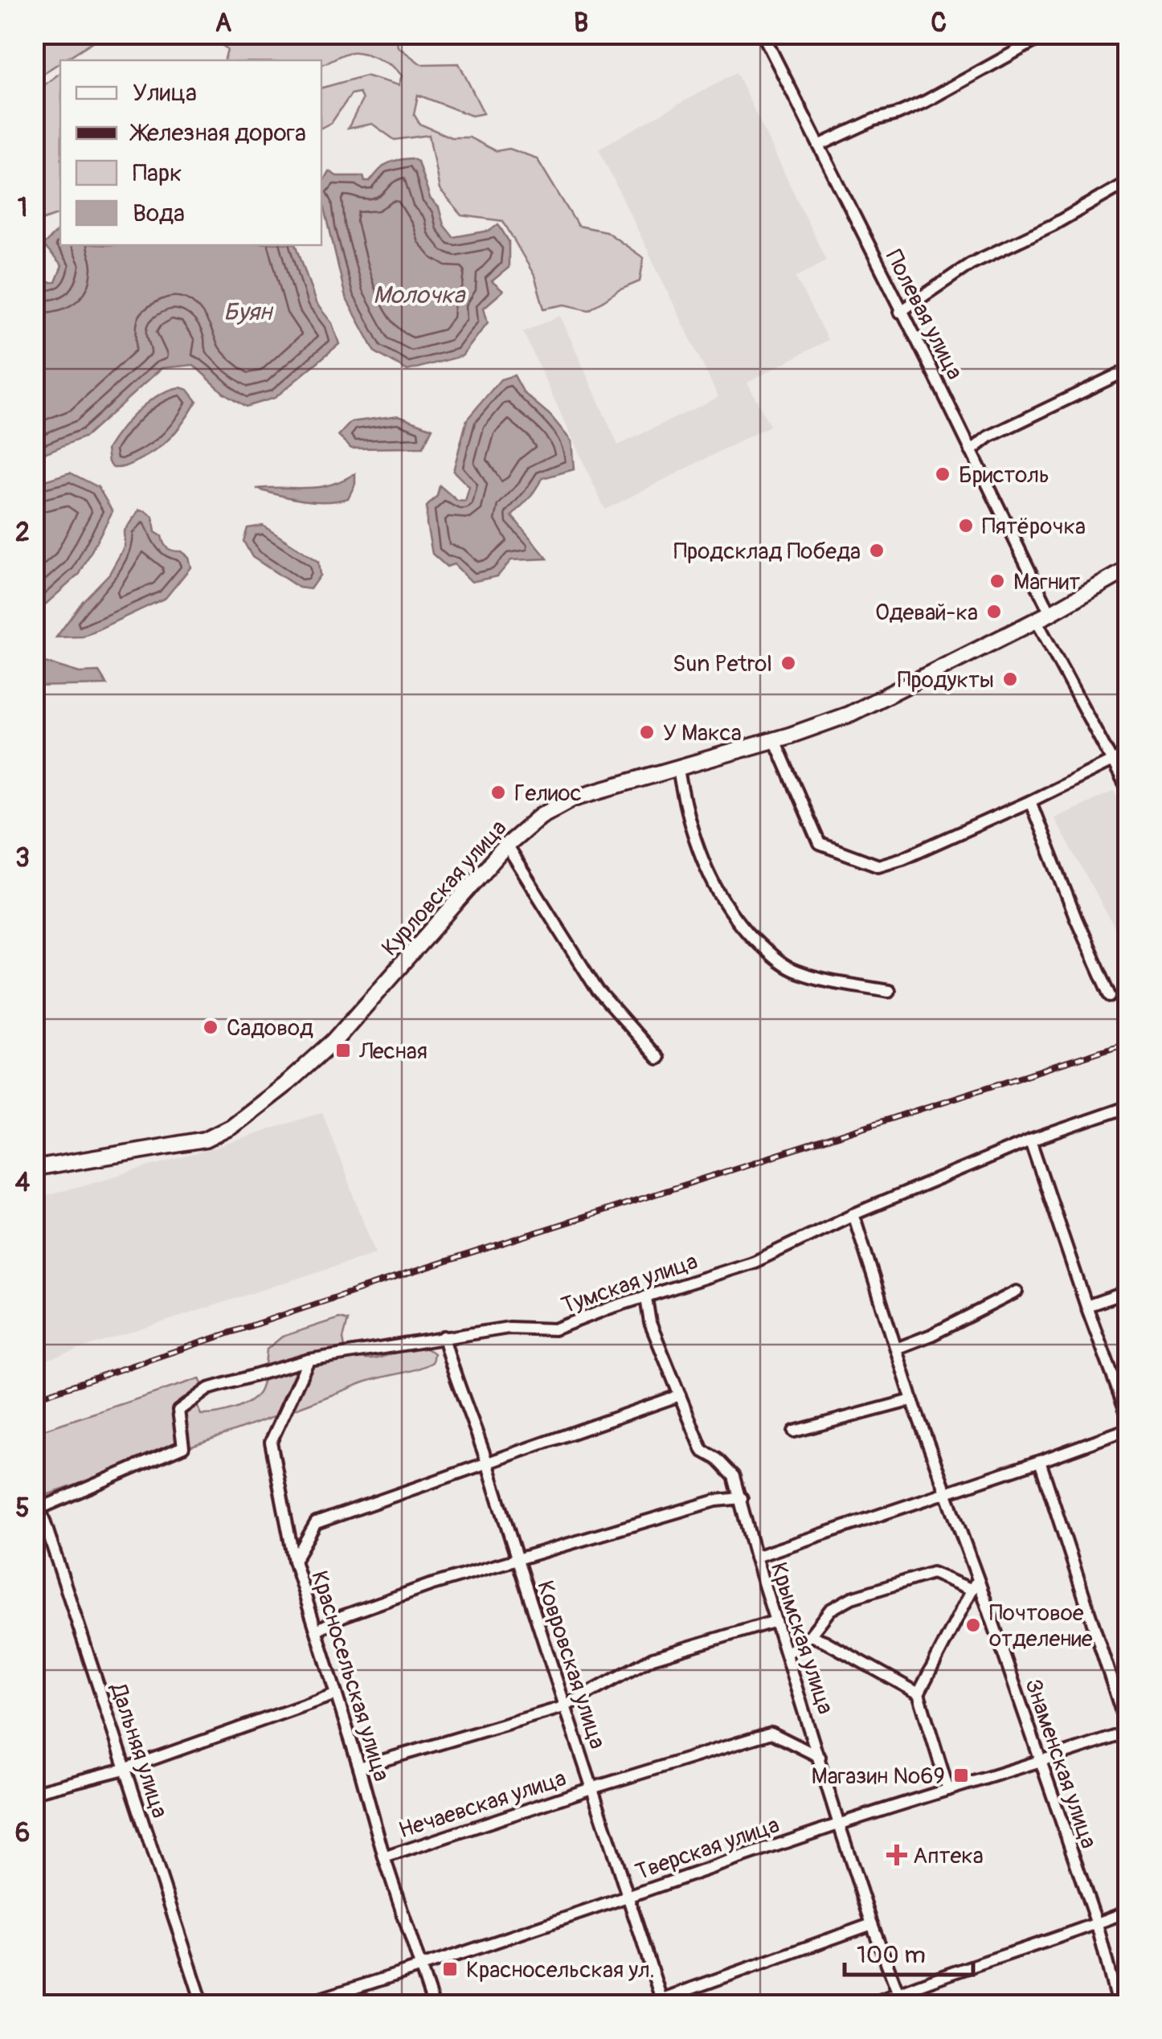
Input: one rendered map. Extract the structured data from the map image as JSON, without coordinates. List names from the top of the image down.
{
  "streets": {
    "main road": ["Курловская улица"],
    "street": [
      "Полевая улица",
      "Тумская улица",
      "Крымская улица",
      "Ковровская улица",
      "Красносельская улица",
      "Дальняя улица",
      "Знаменская улица",
      "Нечаевская улица",
      "Тверская улица"
    ]
  },
  "crossings": [
    ["Полевая улица", "Курловская улица"],
    ["Тумская улица", "Крымская улица"],
    ["Тумская улица", "Ковровская улица"],
    ["Тумская улица", "Красносельская улица"],
    ["Тумская улица", "Дальняя улица"],
    ["Тумская улица", "Знаменская улица"],
    ["Крымская улица", "Нечаевская улица"],
    ["Крымская улица", "Тверская улица"],
    ["Ковровская улица", "Нечаевская улица"],
    ["Ковровская улица", "Тверская улица"],
    ["Красносельская улица", "Нечаевская улица"],
    ["Красносельская улица", "Тверская улица"],
    ["Знаменская улица", "Тверская улица"]
  ],
  "water": ["Молочка", "Буян"],
  "places": {
    "other": [
      "Бристоль",
      "Пятёрочка",
      "Продсклад Победа",
      "Магнит",
      "Одевай-ка",
      "Sun Petrol",
      "Продукты",
      "У Макса",
      "Гелиос",
      "Садовод",
      "Почтовое отделение"
    ],
    "transit": ["Лесная", "Магазин №69", "Красносельская ул."],
    "health": ["Аптека"]
  },
  "legend": [
    "Улица",
    "Железная дорога",
    "Парк",
    "Вода"
  ],
  "scale_bar": "100 m",
  "grid": {
    "columns": ["A", "B", "C"],
    "rows": [
      "1",
      "2",
      "3",
      "4",
      "5",
      "6"
    ]
  }
}
